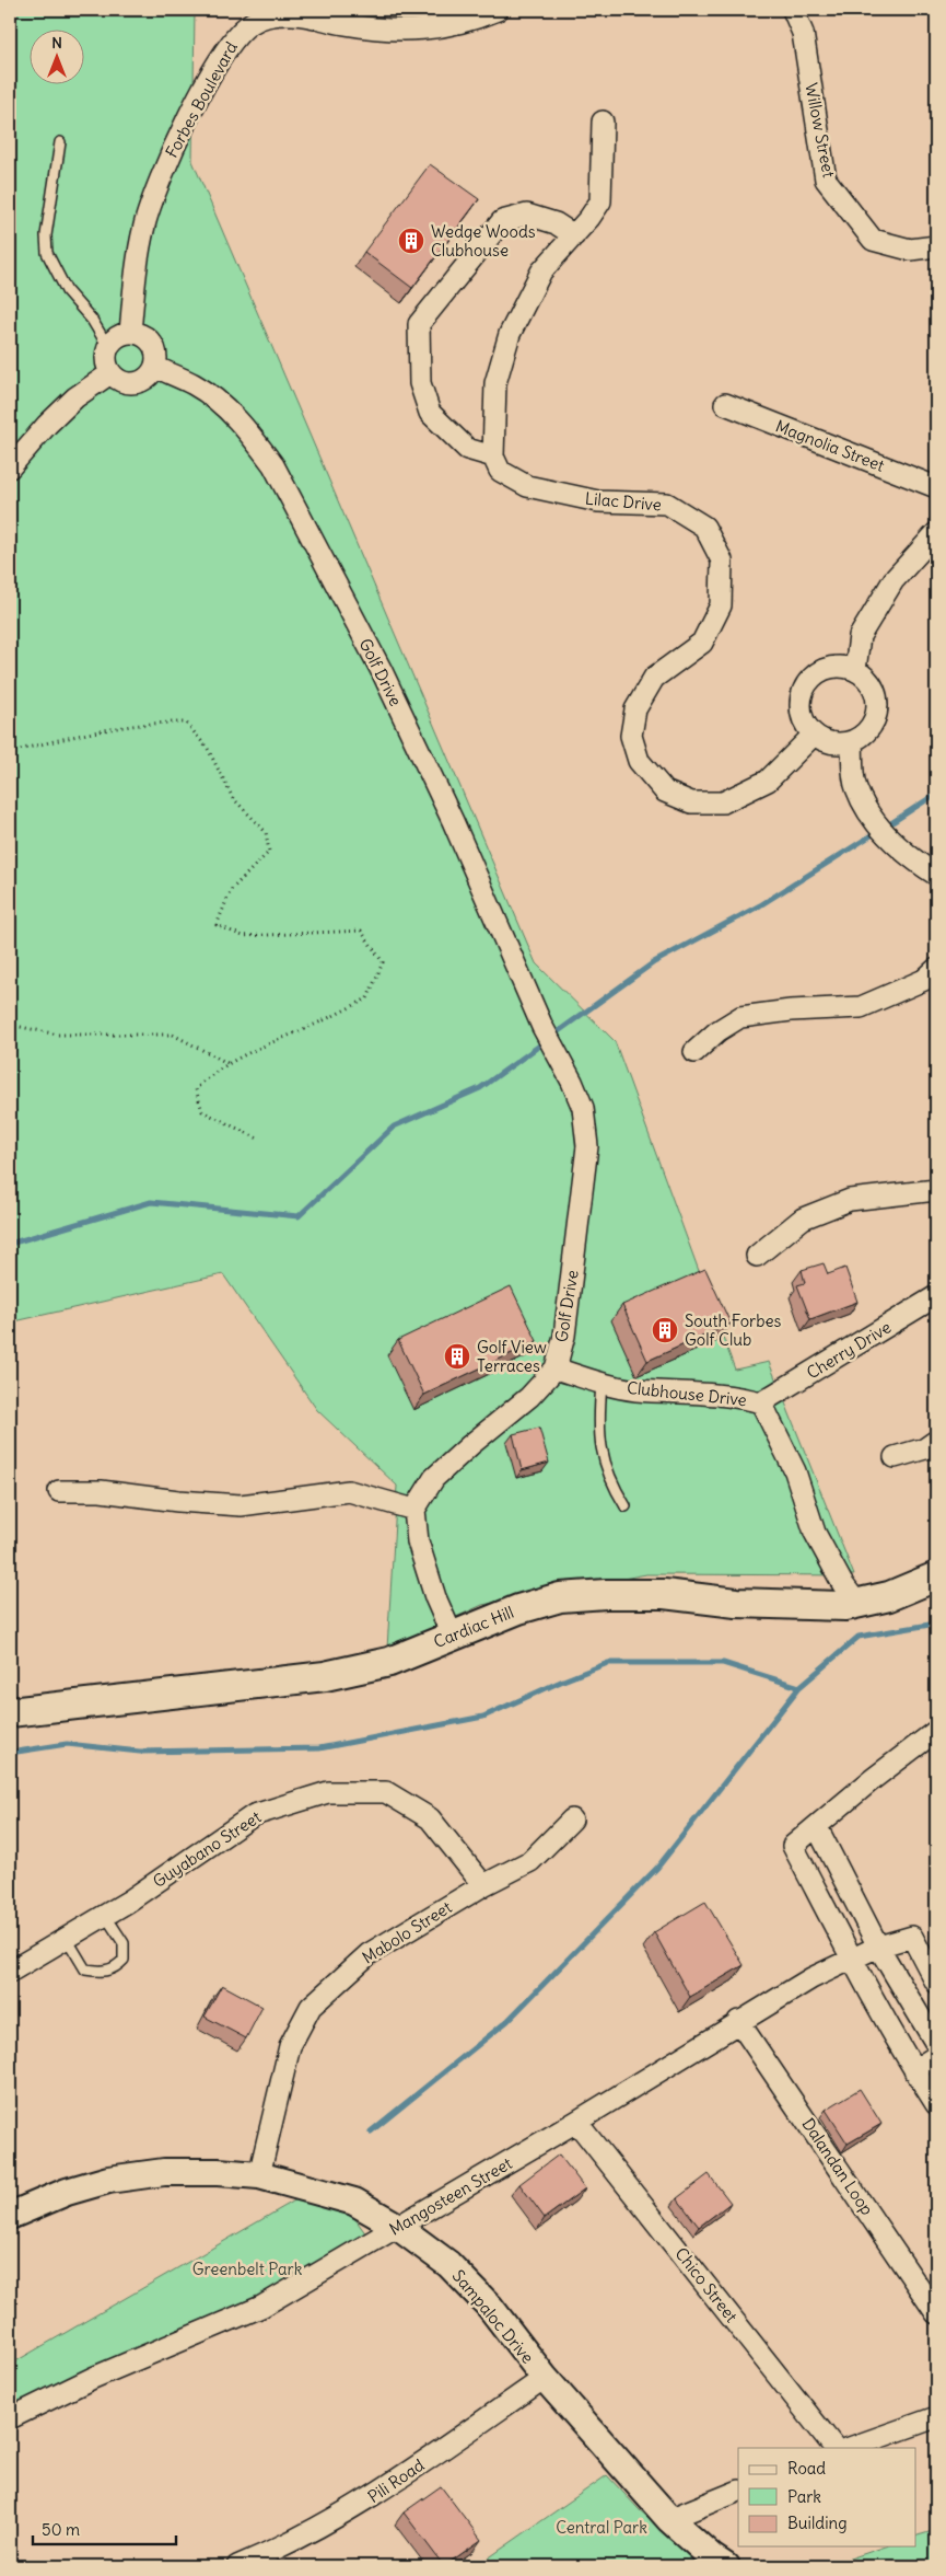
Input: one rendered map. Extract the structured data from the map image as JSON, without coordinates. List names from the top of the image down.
{
  "streets": {
    "main road": ["Cardiac Hill"],
    "street": [
      "Forbes Boulevard",
      "Willow Street",
      "Magnolia Street",
      "Lilac Drive",
      "Golf Drive",
      "Cherry Drive",
      "Clubhouse Drive",
      "Guyabano Street",
      "Mabolo Street",
      "Dalandan Loop",
      "Mangosteen Street",
      "Chico Street",
      "Sampaloc Drive",
      "Pili Road"
    ]
  },
  "crossings": [
    ["Forbes Boulevard", "Golf Drive"],
    ["Golf Drive", "Clubhouse Drive"],
    ["Cherry Drive", "Clubhouse Drive"],
    ["Clubhouse Drive", "Cardiac Hill"],
    ["Guyabano Street", "Mabolo Street"],
    ["Mabolo Street", "Sampaloc Drive"],
    ["Dalandan Loop", "Mangosteen Street"],
    ["Mangosteen Street", "Chico Street"],
    ["Mangosteen Street", "Sampaloc Drive"],
    ["Sampaloc Drive", "Pili Road"]
  ],
  "parks": ["Greenbelt Park", "Central Park"],
  "places": {
    "building": ["Wedge Woods Clubhouse", "South Forbes Golf Club", "Golf View Terraces"]
  },
  "legend": ["Road", "Park", "Building"],
  "scale_bar": "50 m",
  "north": "top"
}
